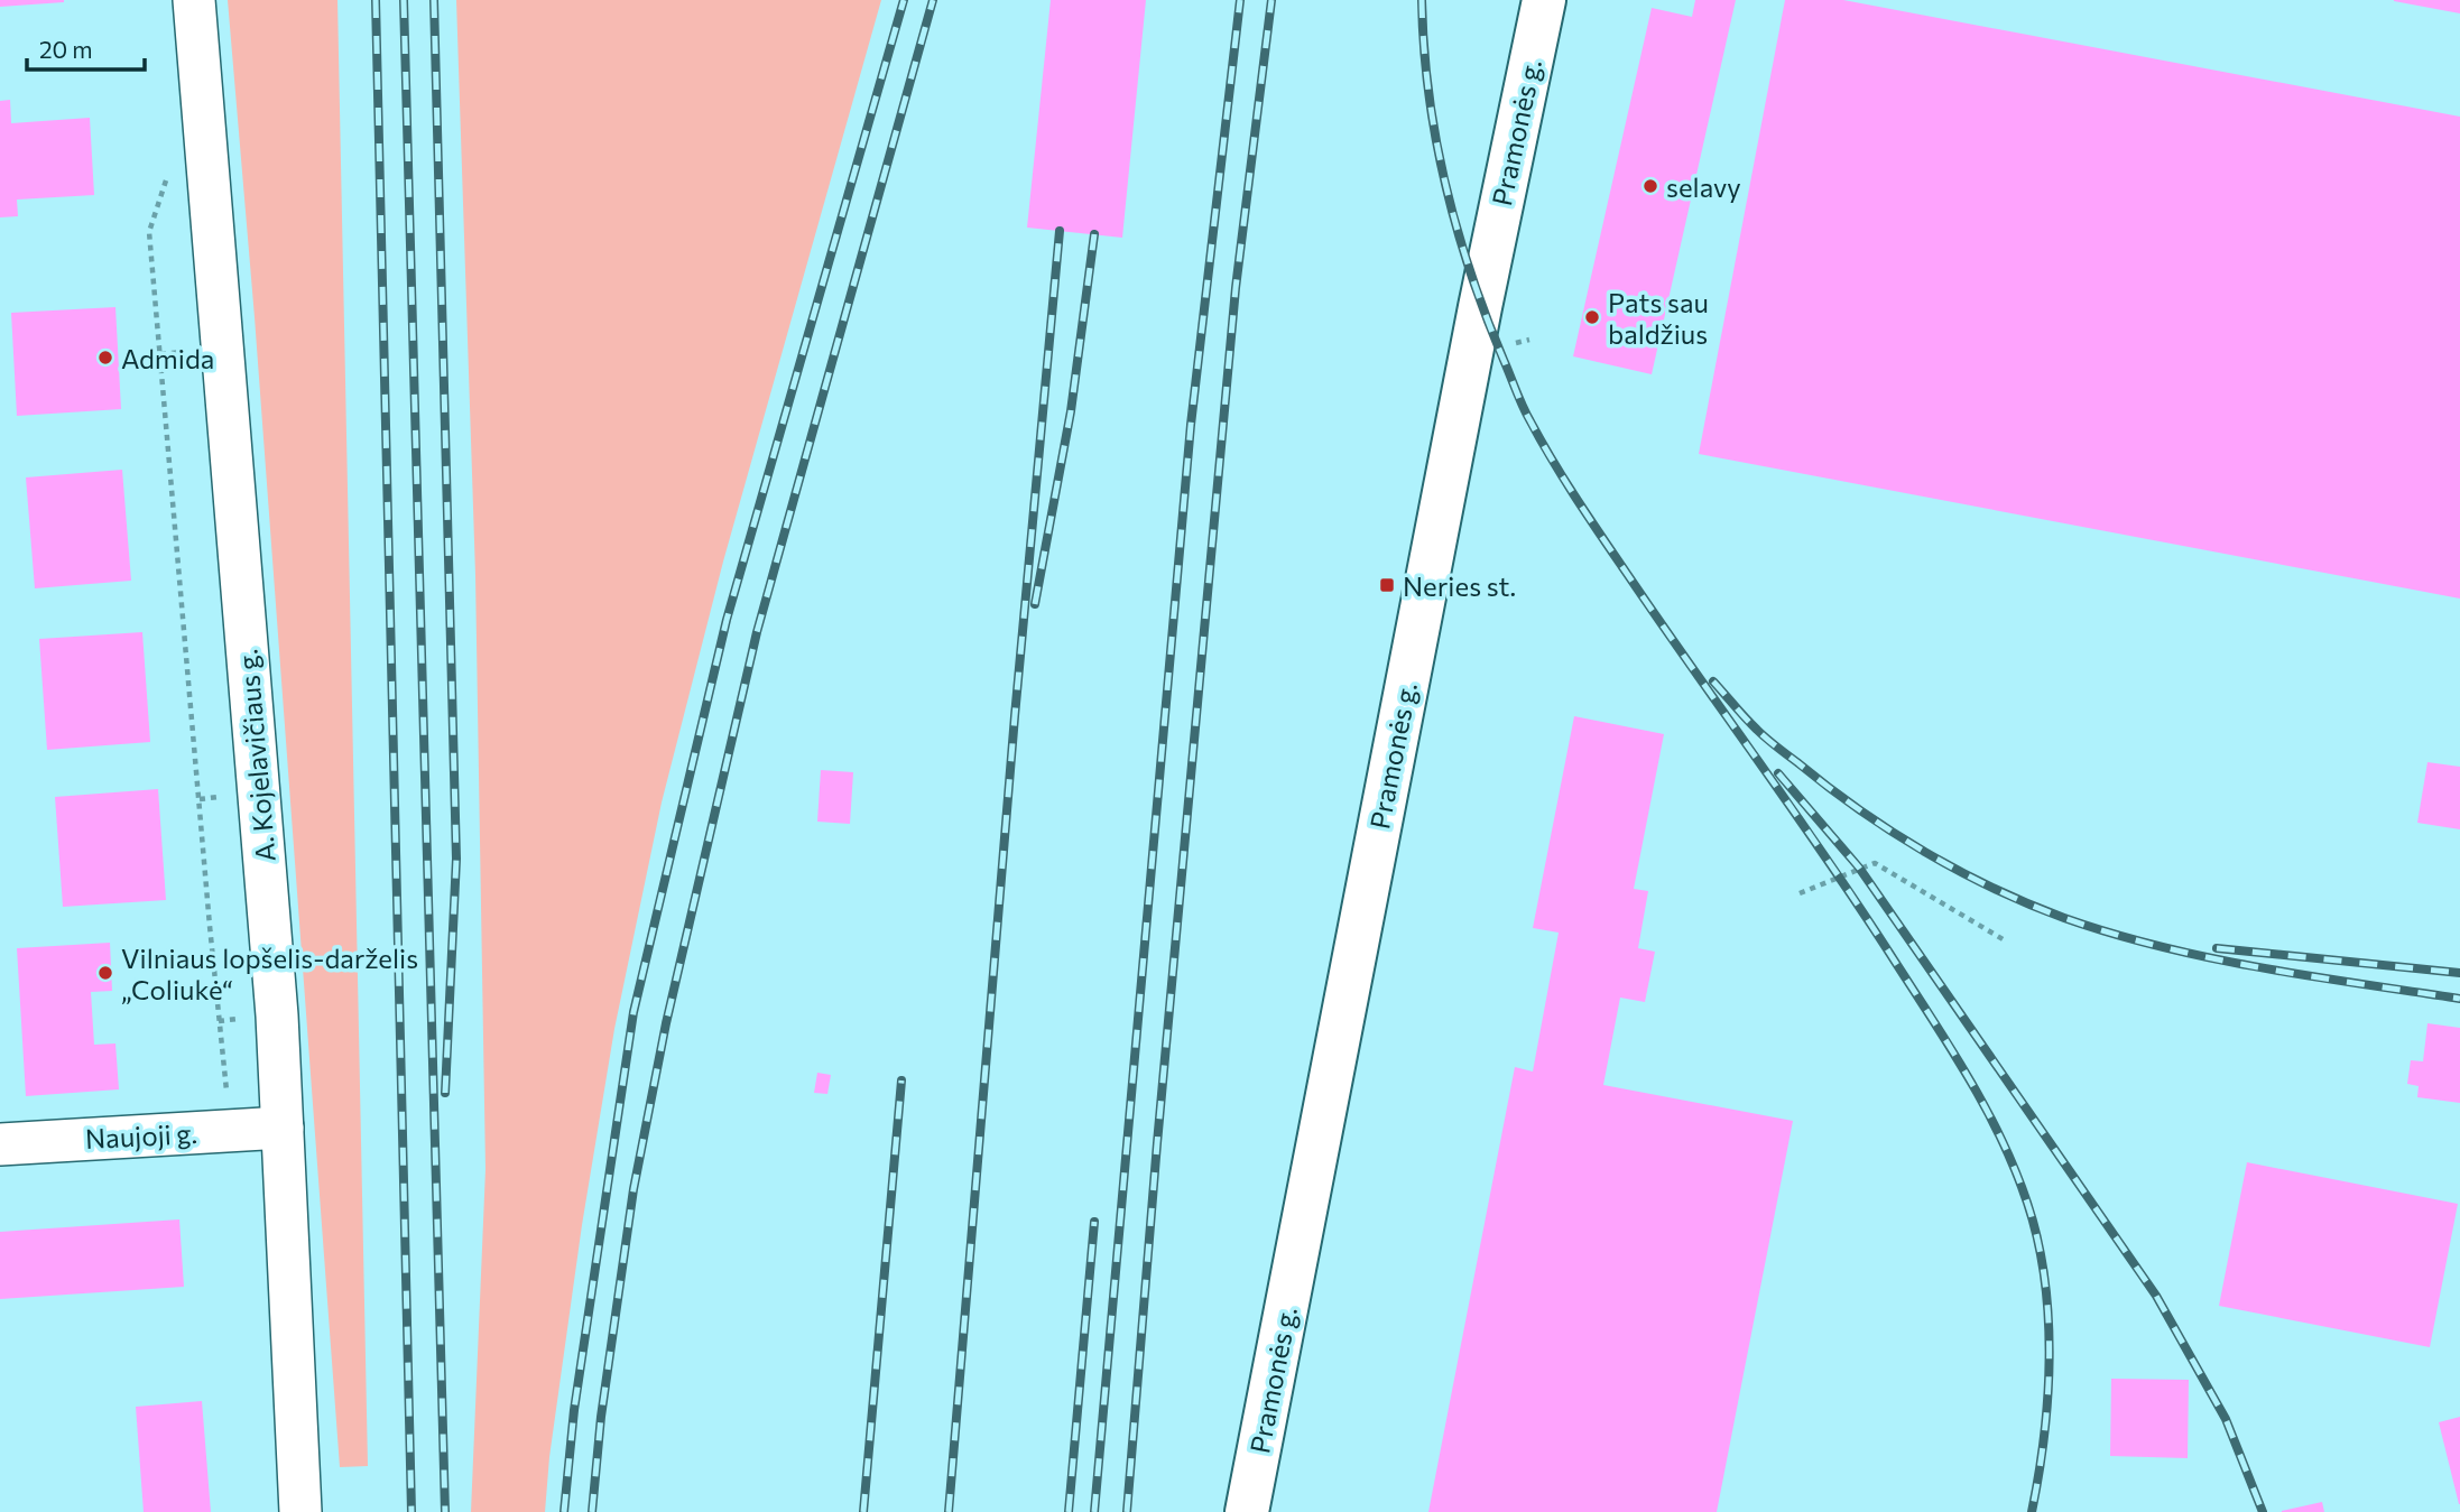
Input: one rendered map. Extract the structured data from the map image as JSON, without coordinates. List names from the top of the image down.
{
  "streets": {
    "main road": ["Pramonės g."],
    "street": ["A. Kojelavičiaus g.", "Naujoji g."]
  },
  "crossings": [
    ["A. Kojelavičiaus g.", "Naujoji g."]
  ],
  "places": {
    "other": [
      "selavy",
      "Pats sau baldžius",
      "Admida",
      "Vilniaus lopšelis-darželis „Coliukė“"
    ],
    "transit": ["Neries st."]
  },
  "scale_bar": "20 m"
}
